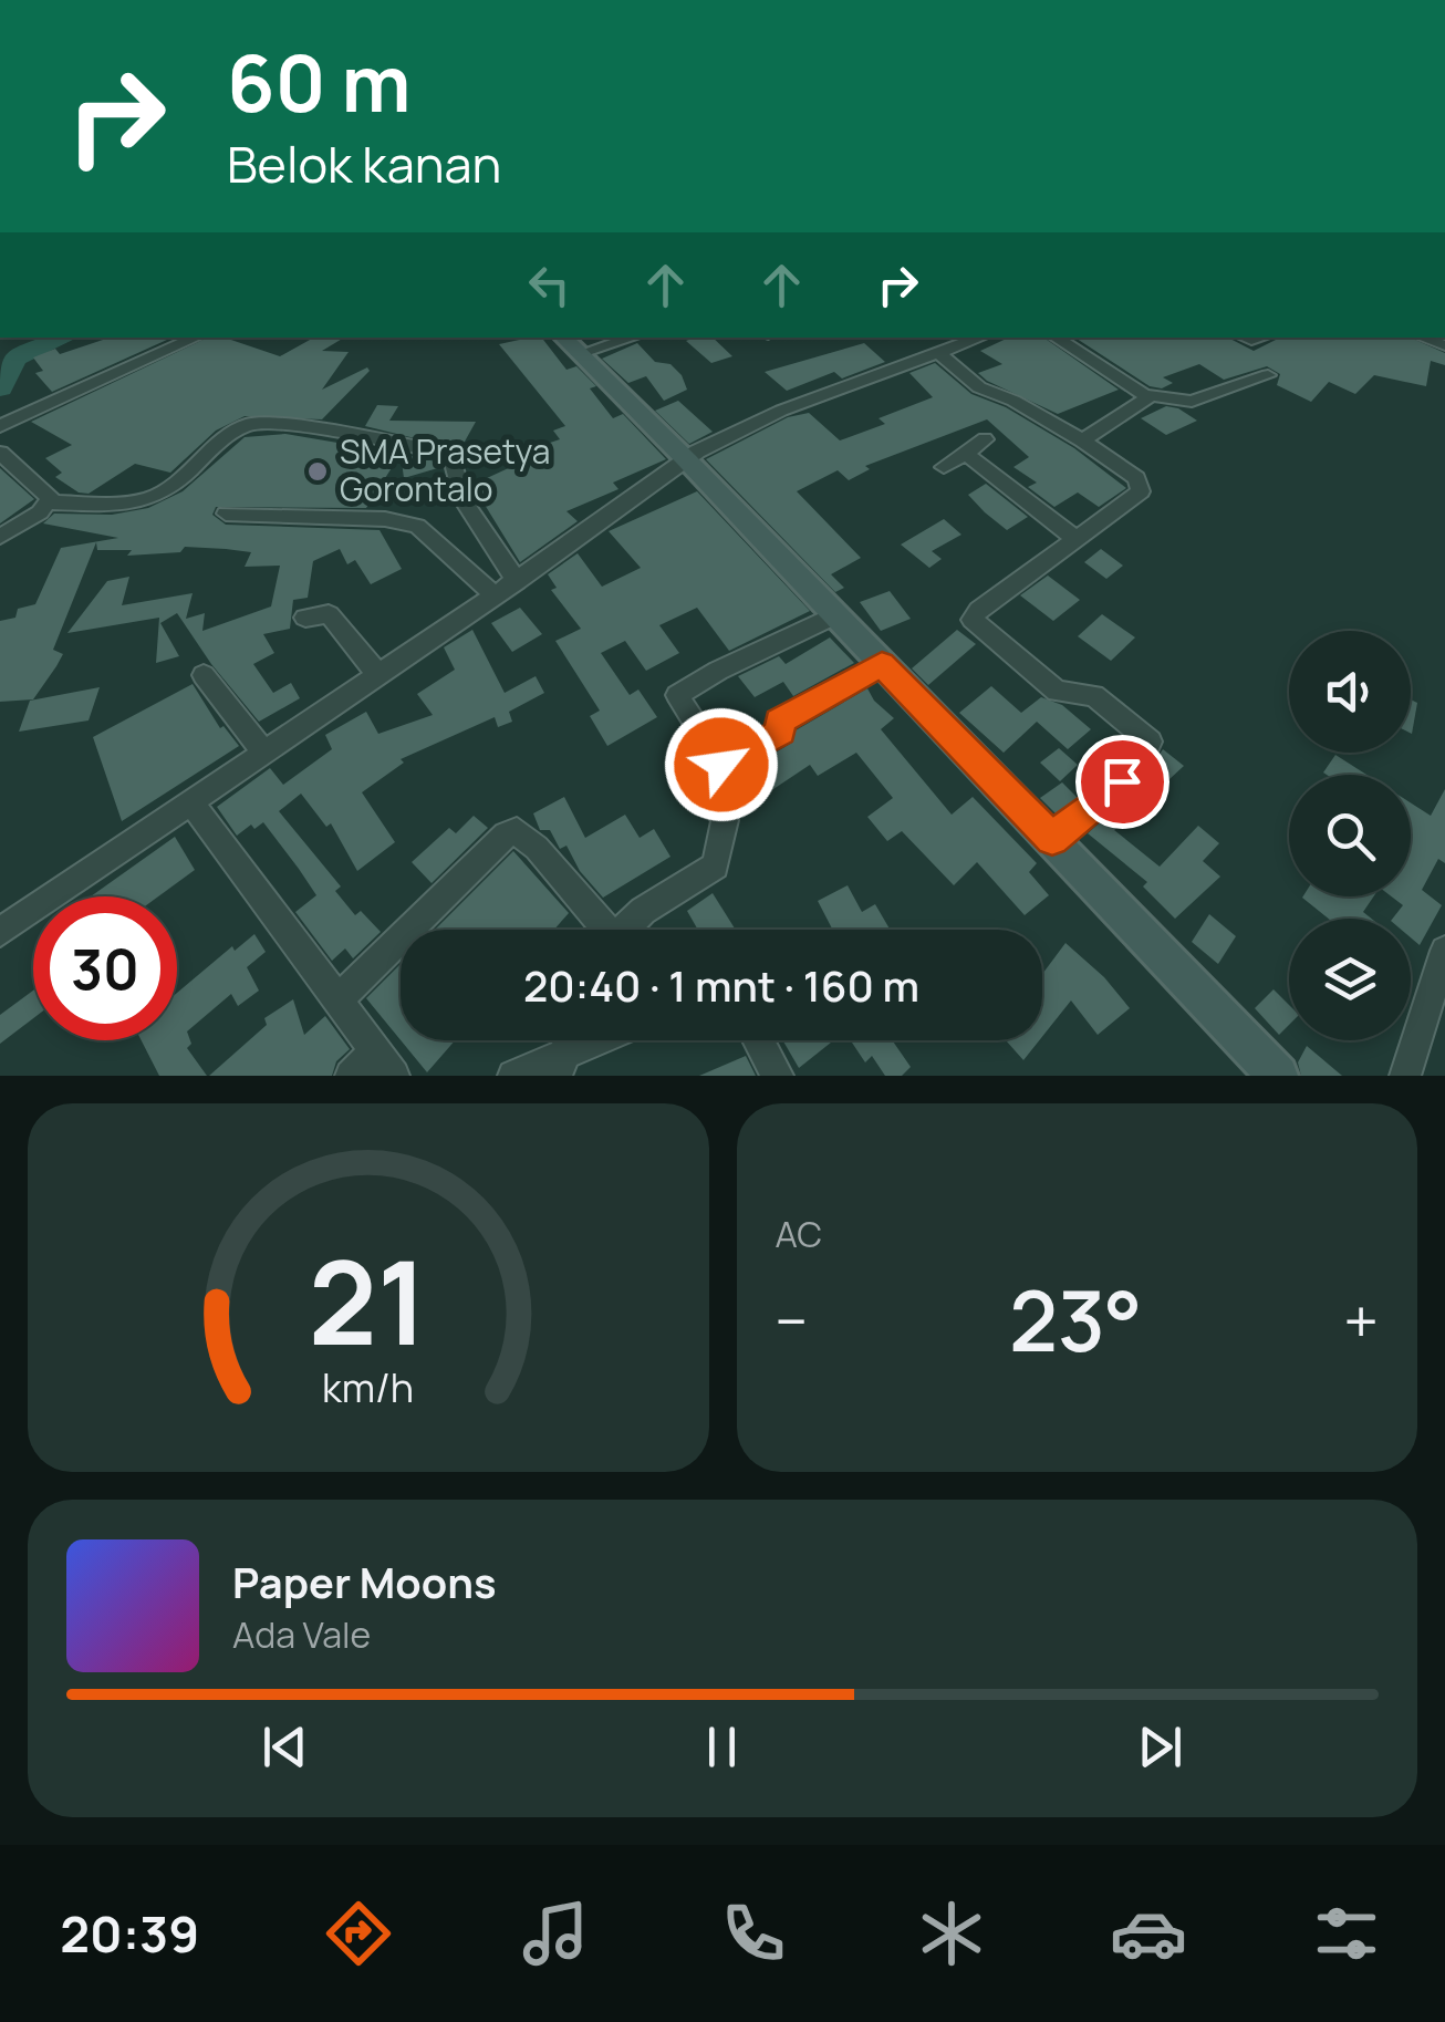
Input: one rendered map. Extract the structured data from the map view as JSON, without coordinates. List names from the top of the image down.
{
  "places": ["SMA Prasetya Gorontalo"],
  "page": {
    "turn": ["60 m", "Belok kanan"],
    "limit": "30",
    "trip": "20:40 · 1 mnt · 160 m",
    "tile": "AC",
    "heat": ["−", "23°", "+"],
    "song": ["Paper Moons", "Ada Vale"],
    "tabs": "20:39",
    "gauge": ["21", "km/h"]
  }
}
